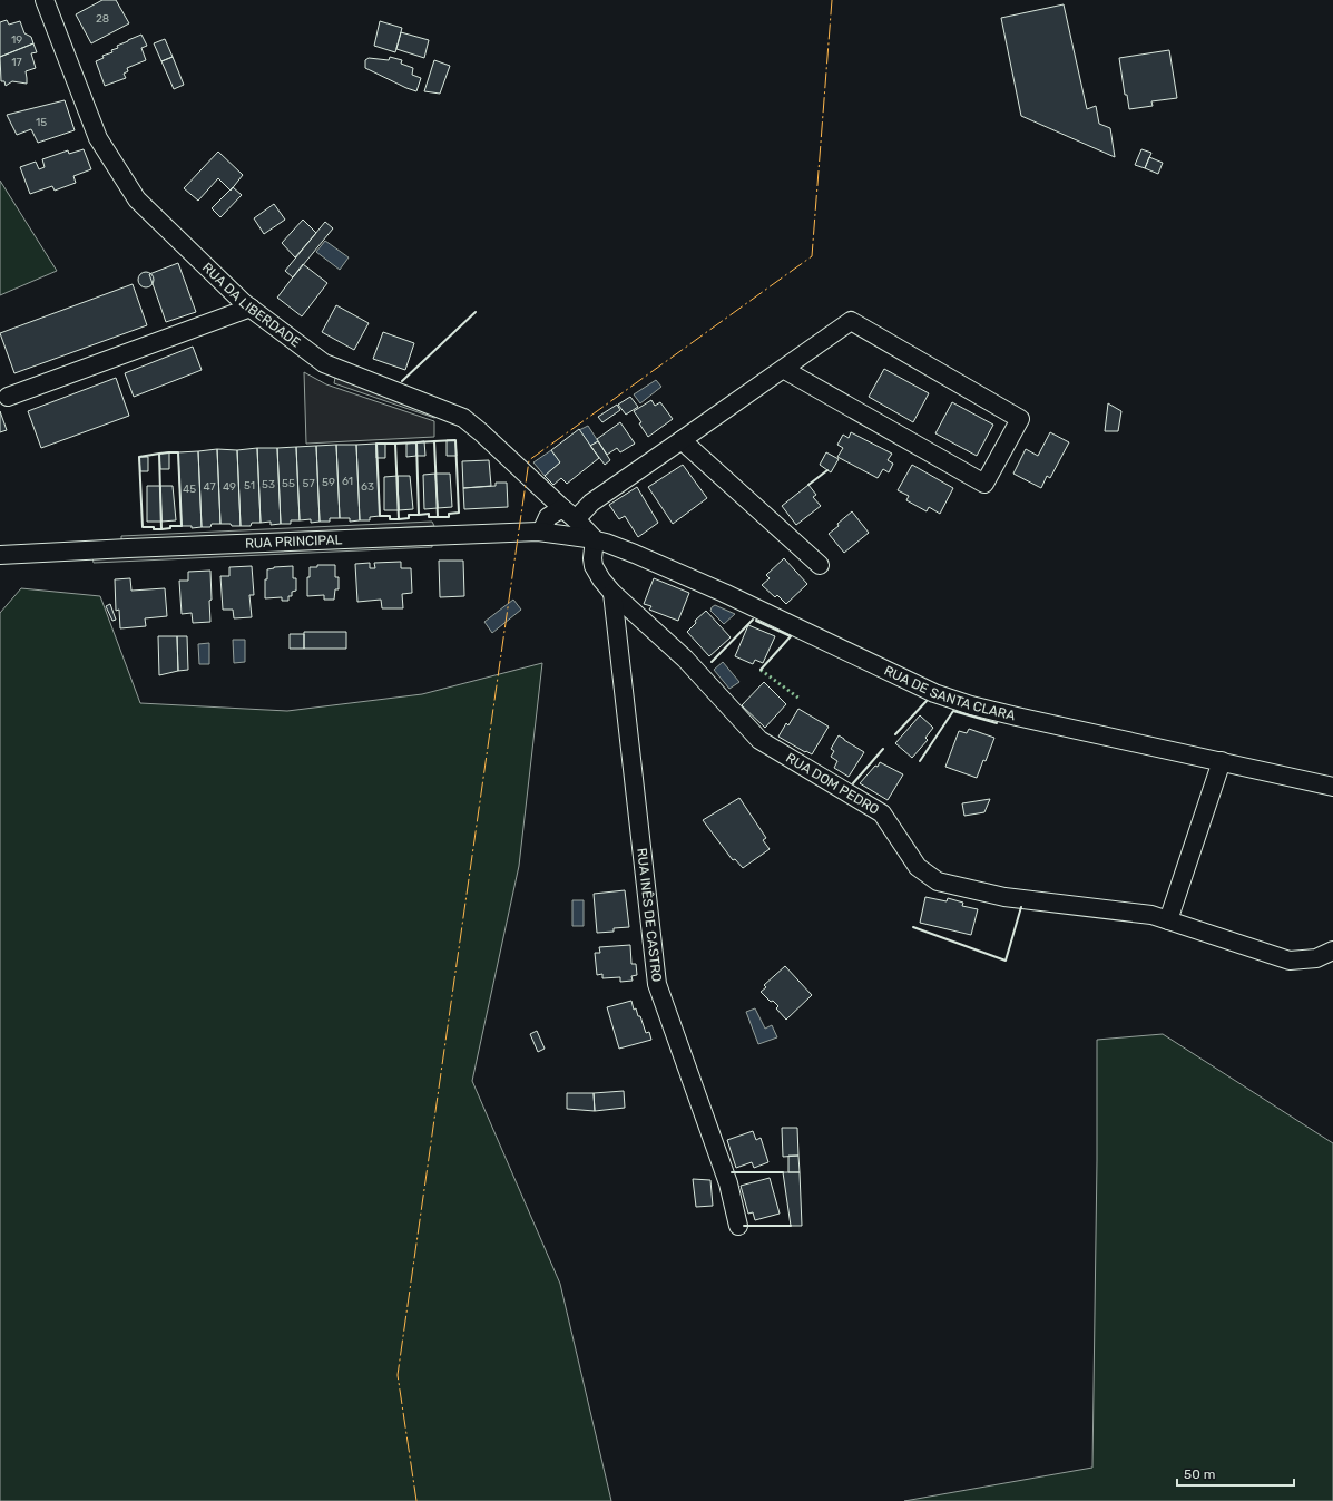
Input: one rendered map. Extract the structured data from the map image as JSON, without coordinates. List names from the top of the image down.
{
  "streets": {
    "street": [
      "RUA DA LIBERDADE",
      "RUA PRINCIPAL",
      "RUA DE SANTA CLARA",
      "RUA DOM PEDRO",
      "RUA INÊS DE CASTRO"
    ]
  },
  "crossings": [
    ["RUA DA LIBERDADE", "RUA PRINCIPAL"],
    ["RUA DA LIBERDADE", "RUA DE SANTA CLARA"],
    ["RUA DA LIBERDADE", "RUA DOM PEDRO"],
    ["RUA PRINCIPAL", "RUA DE SANTA CLARA"],
    ["RUA PRINCIPAL", "RUA DOM PEDRO"],
    ["RUA DE SANTA CLARA", "RUA DOM PEDRO"],
    ["RUA DOM PEDRO", "RUA INÊS DE CASTRO"]
  ],
  "house_numbers": [
    "28",
    "19",
    "17",
    "15",
    "61",
    "59",
    "55",
    "57",
    "53",
    "51",
    "47",
    "49",
    "63",
    "45"
  ],
  "scale_bar": "50 m"
}
